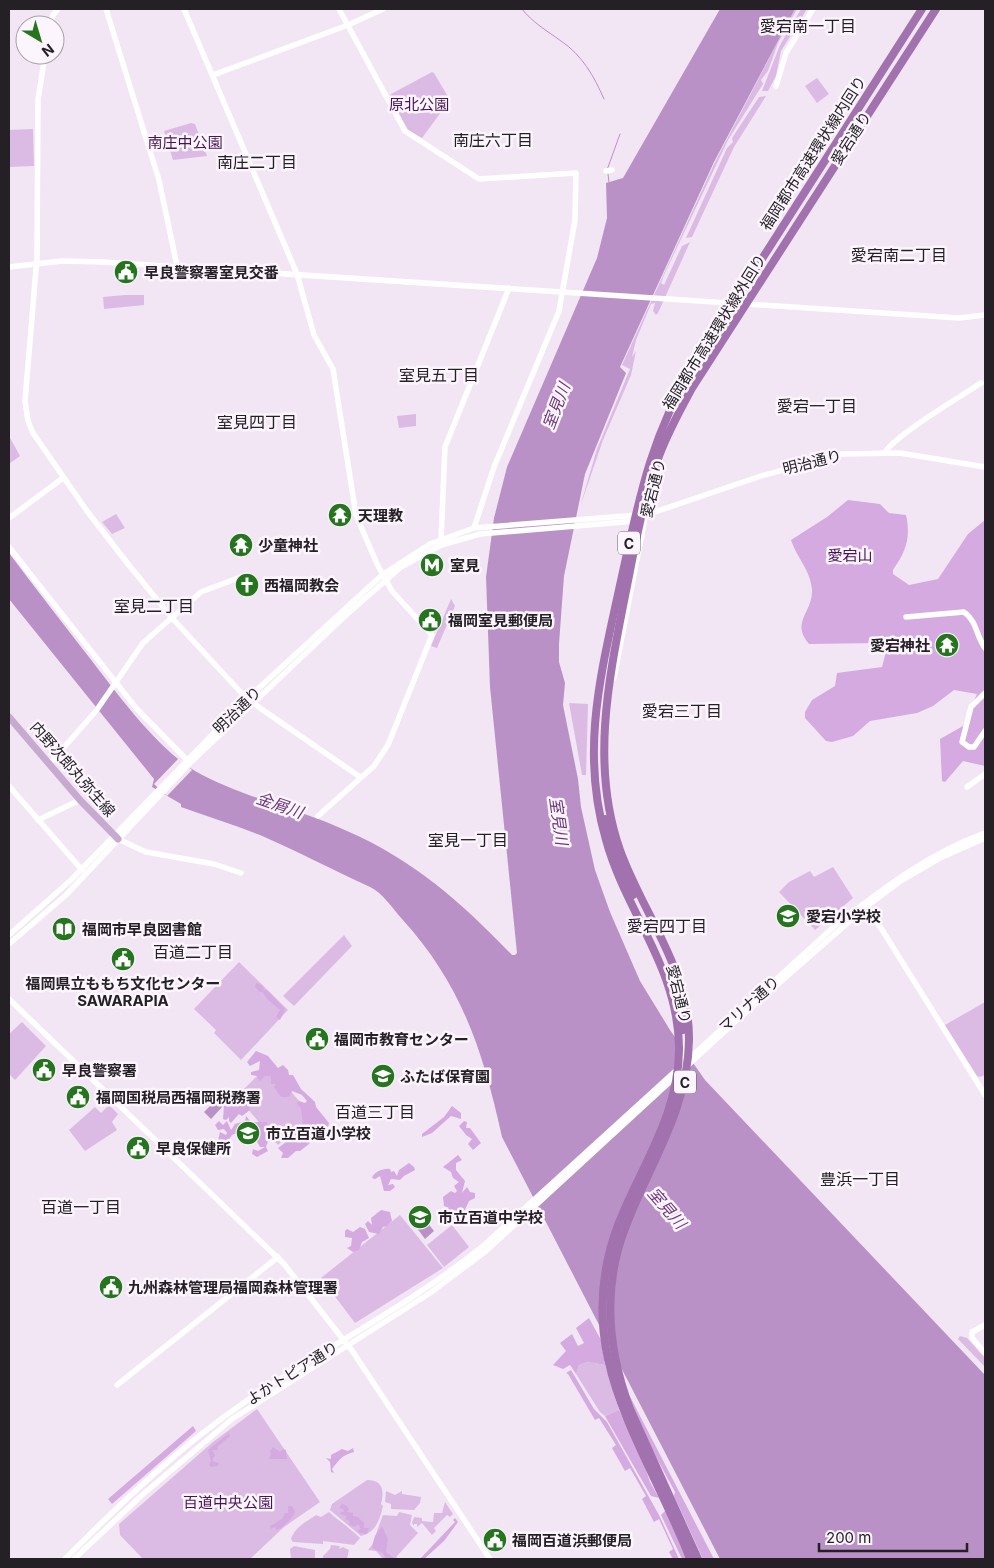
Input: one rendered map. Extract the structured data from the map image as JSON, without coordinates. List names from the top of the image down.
{
  "streets": {
    "highway": ["福岡都市高速環状線内回り", "福岡都市高速環状線外回り", "C"],
    "main road": ["内野次郎丸弥生線"],
    "street": [
      "愛宕通り",
      "明治通り",
      "マリナ通り",
      "よかトピア通り"
    ]
  },
  "crossings": [
    ["愛宕通り", "福岡都市高速環状線内回り"],
    ["愛宕通り", "福岡都市高速環状線外回り"],
    ["愛宕通り", "明治通り"],
    ["愛宕通り", "C"],
    ["愛宕通り", "マリナ通り"],
    ["福岡都市高速環状線内回り", "C"],
    ["明治通り", "内野次郎丸弥生線"],
    ["マリナ通り", "よかトピア通り"]
  ],
  "districts": [
    "愛宕南一丁目",
    "南庄六丁目",
    "南庄二丁目",
    "愛宕南二丁目",
    "室見五丁目",
    "愛宕一丁目",
    "室見四丁目",
    "室見二丁目",
    "愛宕三丁目",
    "室見一丁目",
    "愛宕四丁目",
    "百道二丁目",
    "百道三丁目",
    "豊浜一丁目",
    "百道一丁目"
  ],
  "water": ["室見川", "金屑川"],
  "parks": [
    "原北公園",
    "南庄中公園",
    "愛宕山",
    "百道中央公園"
  ],
  "places": {
    "public building": [
      "早良警察署室見交番",
      "福岡室見郵便局",
      "福岡県立ももち文化センター SAWARAPIA",
      "福岡市教育センター",
      "早良警察署",
      "福岡国税局西福岡税務署",
      "早良保健所",
      "九州森林管理局福岡森林管理署",
      "福岡百道浜郵便局"
    ],
    "temple": ["天理教", "少童神社", "愛宕神社"],
    "metro station": ["室見"],
    "church": ["西福岡教会"],
    "school or university": [
      "愛宕小学校",
      "ふたば保育園",
      "市立百道小学校",
      "市立百道中学校"
    ],
    "library": ["福岡市早良図書館"]
  },
  "scale_bar": "200 m",
  "north": "bottom right"
}
